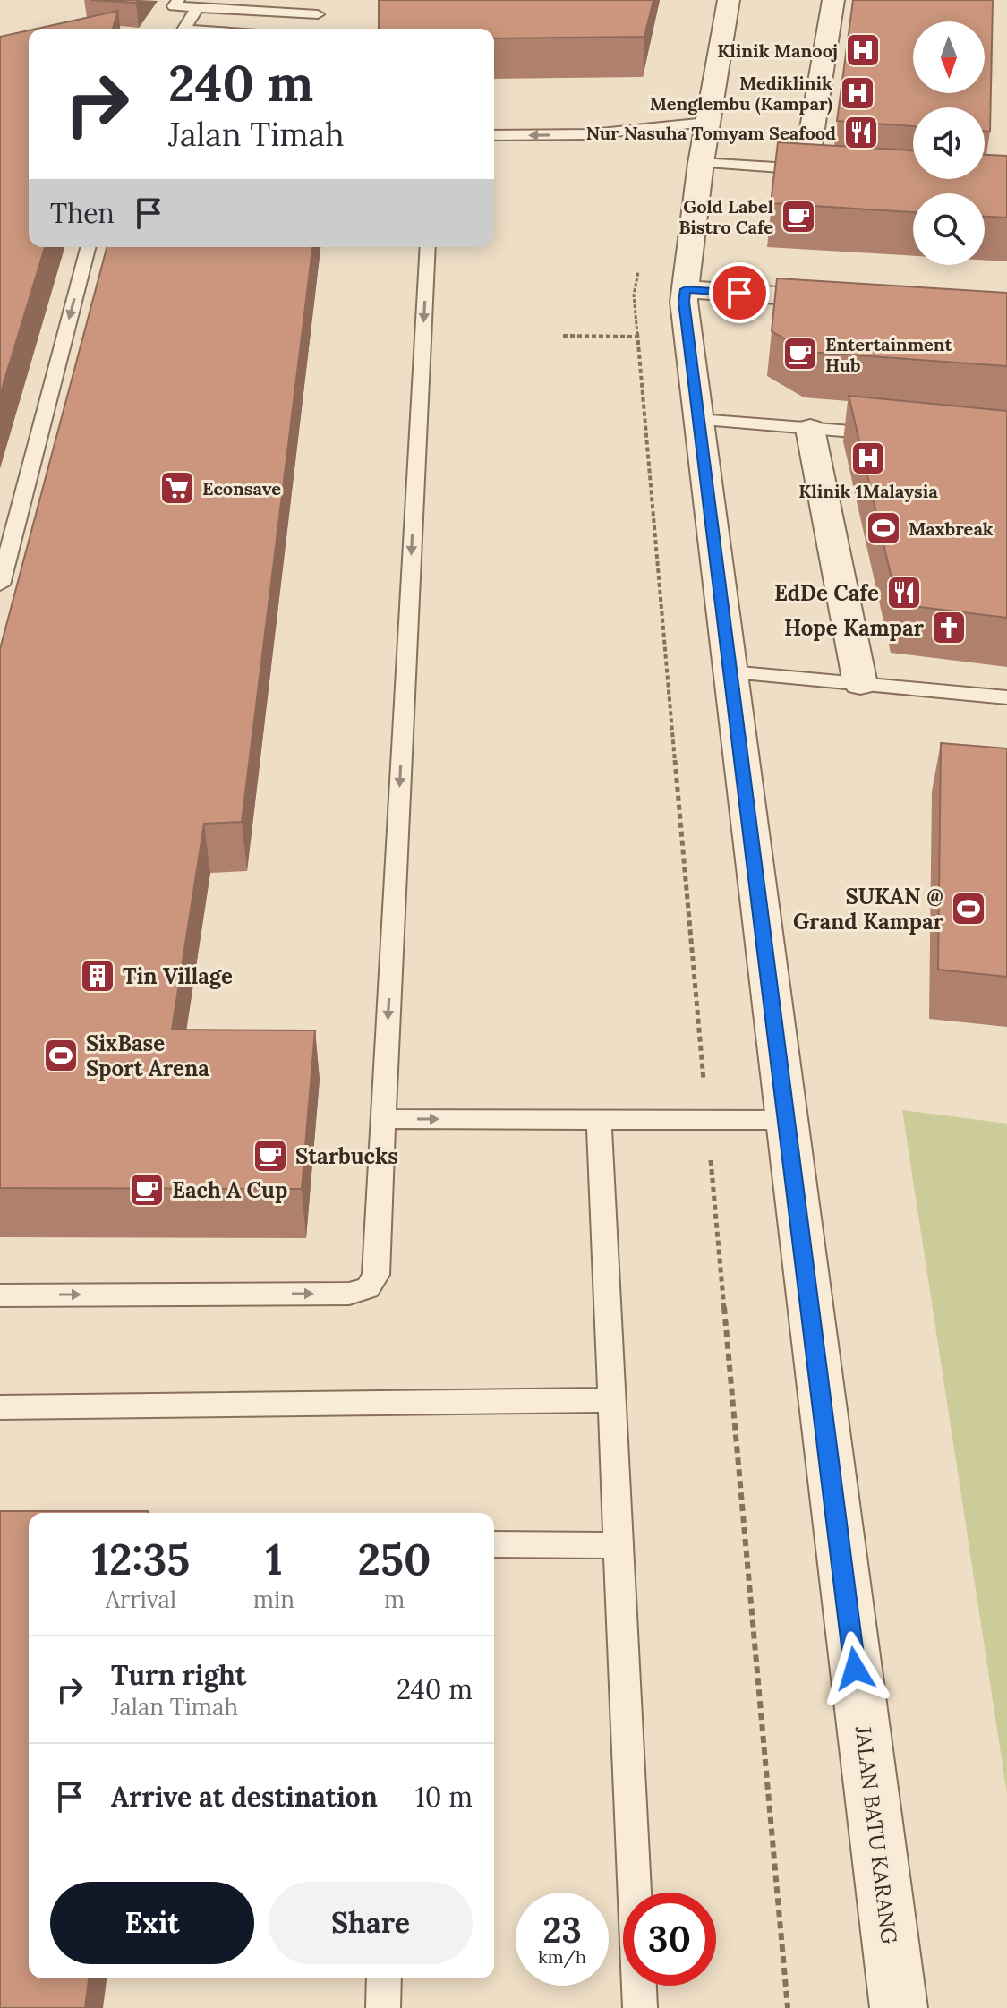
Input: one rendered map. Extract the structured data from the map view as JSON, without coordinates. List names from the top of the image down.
{
  "streets": {
    "street": ["JALAN BATU KARANG"]
  },
  "places": {
    "hospital": ["Klinik Manooj", "Mediklinik Menglembu (Kampar)", "Klinik 1Malaysia"],
    "restaurant": ["Nur Nasuha Tomyam Seafood", "EdDe Cafe"],
    "cafe": [
      "Gold Label Bistro Cafe",
      "Entertainment Hub",
      "Starbucks",
      "Each A Cup"
    ],
    "supermarket": ["Econsave"],
    "sports": ["Maxbreak", "SUKAN @ Grand Kampar", "SixBase Sport Arena"],
    "church": ["Hope Kampar"],
    "building": ["Tin Village"]
  },
  "north": "bottom",
  "page": {
    "turn": ["240 m", "Jalan Timah"],
    "then": "Then",
    "eta": [
      "12:35",
      "Arrival",
      "1",
      "min",
      "250",
      "m"
    ],
    "list": [
      {
        "name": "Turn right",
        "note": "Jalan Timah",
        "value": "240 m"
      },
      {
        "name": "Arrive at destination",
        "value": "10 m"
      }
    ],
    "buttons": ["Exit", "Share"],
    "speed": "23 km/h",
    "limit": "30"
  }
}
